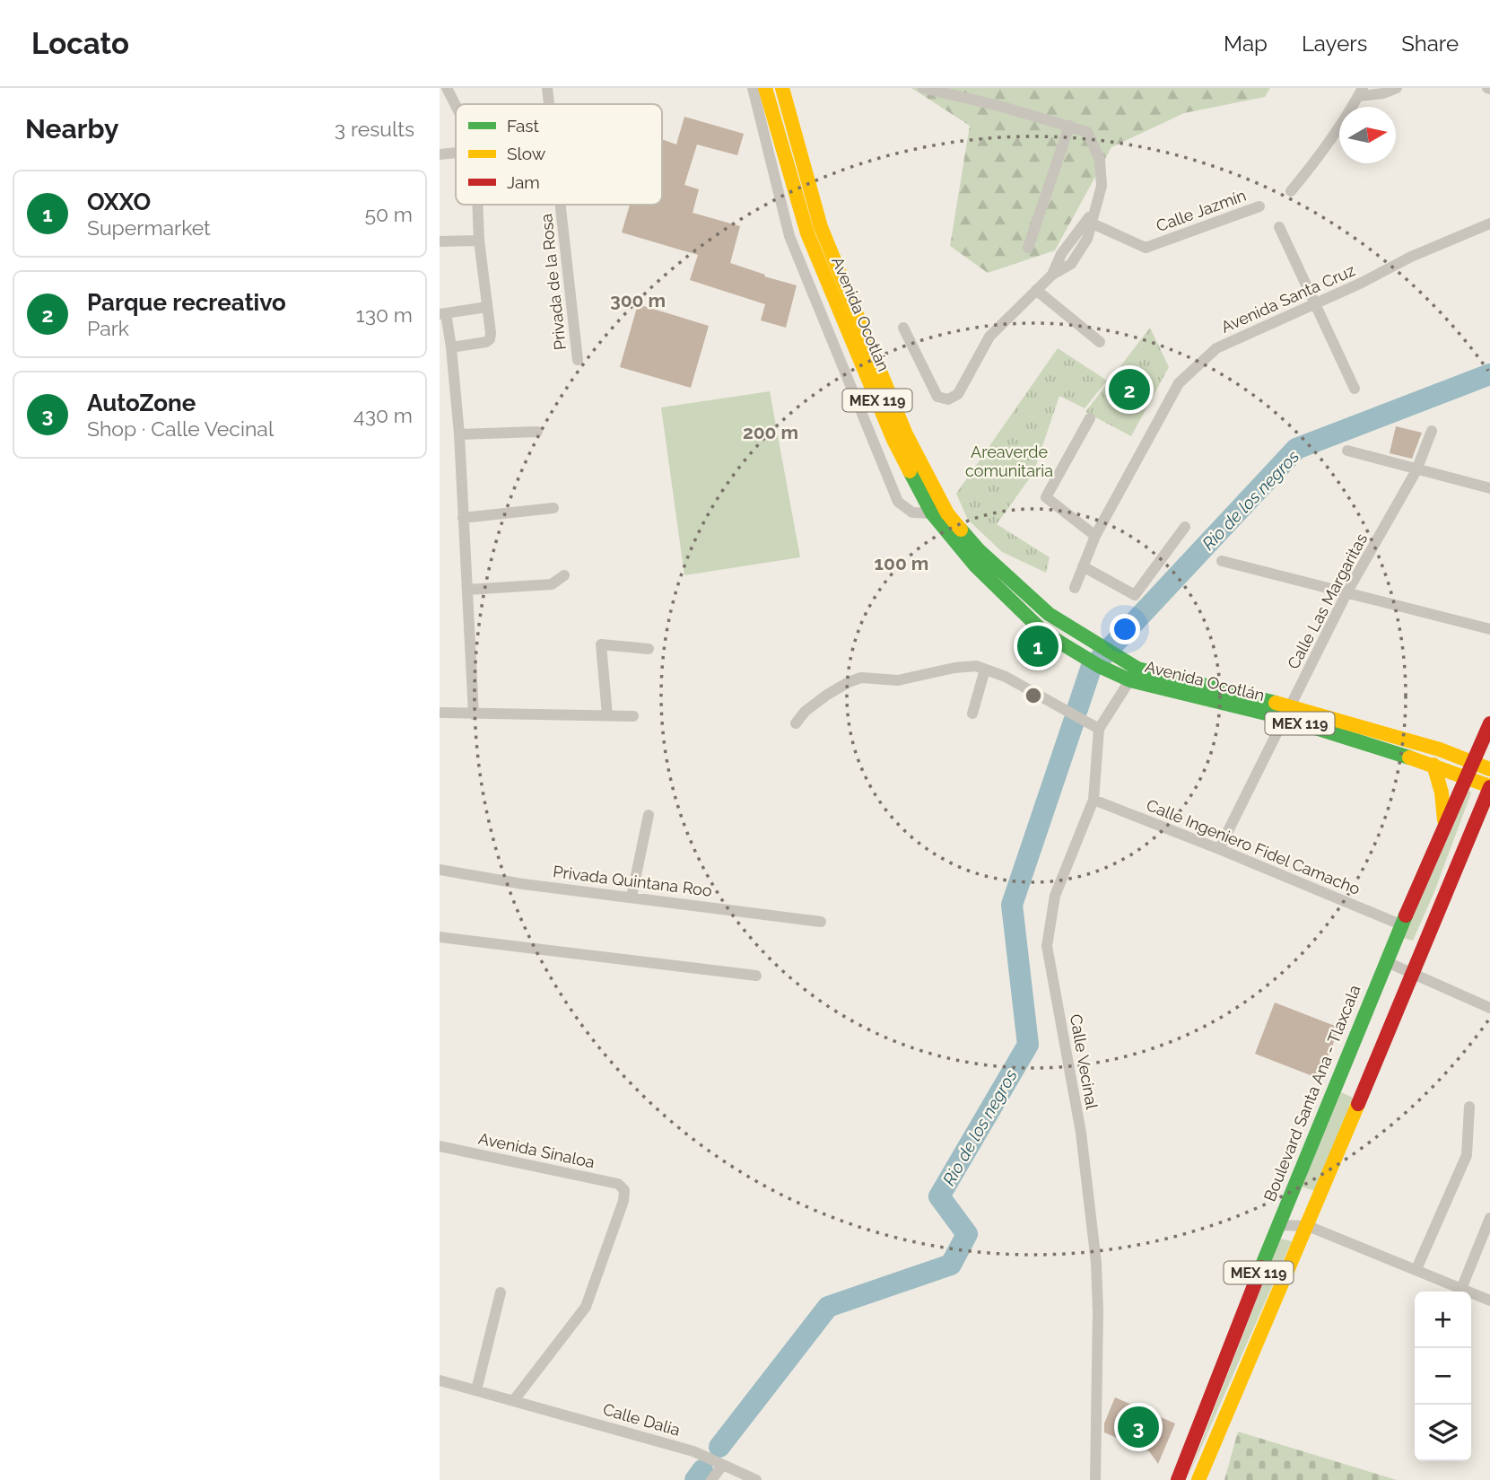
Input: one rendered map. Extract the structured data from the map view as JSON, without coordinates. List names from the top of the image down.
{
  "streets": {
    "main road": ["Avenida Ocotlán", "MEX 119", "Boulevard Santa Ana - Tlaxcala"],
    "street": [
      "Calle Jazmín",
      "Privada de la Rosa",
      "Avenida Santa Cruz",
      "Calle Las Margaritas",
      "Calle Ingeniero Fidel Camacho",
      "Privada Quintana Roo",
      "Calle Vecinal",
      "Avenida Sinaloa",
      "Calle Dalia"
    ]
  },
  "crossings": [
    ["Avenida Ocotlán", "MEX 119"],
    ["Avenida Ocotlán", "Calle Las Margaritas"],
    ["Avenida Ocotlán", "Calle Vecinal"],
    ["Avenida Ocotlán", "Boulevard Santa Ana - Tlaxcala"],
    ["Calle Las Margaritas", "Calle Ingeniero Fidel Camacho"],
    ["Calle Ingeniero Fidel Camacho", "Calle Vecinal"],
    ["Calle Ingeniero Fidel Camacho", "Boulevard Santa Ana - Tlaxcala"],
    ["Avenida Sinaloa", "Calle Dalia"]
  ],
  "water": ["Rio de los negros"],
  "parks": ["Areaverde comunitaria"],
  "legend": ["Fast", "Slow", "Jam"],
  "north": "right",
  "page": {
    "header": "Locato",
    "nav": ["Map", "Layers", "Share"],
    "heading": ["Nearby", "3 results"],
    "list": [
      {
        "mark": "1",
        "name": "OXXO",
        "note": "Supermarket",
        "value": "50 m"
      },
      {
        "mark": "2",
        "name": "Parque recreativo",
        "note": "Park",
        "value": "130 m"
      },
      {
        "mark": "3",
        "name": "AutoZone",
        "note": "Shop · Calle Vecinal",
        "value": "430 m"
      }
    ],
    "pins": ["2", "1", "3"],
    "map_buttons": ["+", "−"]
  },
  "rings": ["300 m", "200 m", "100 m"]
}
